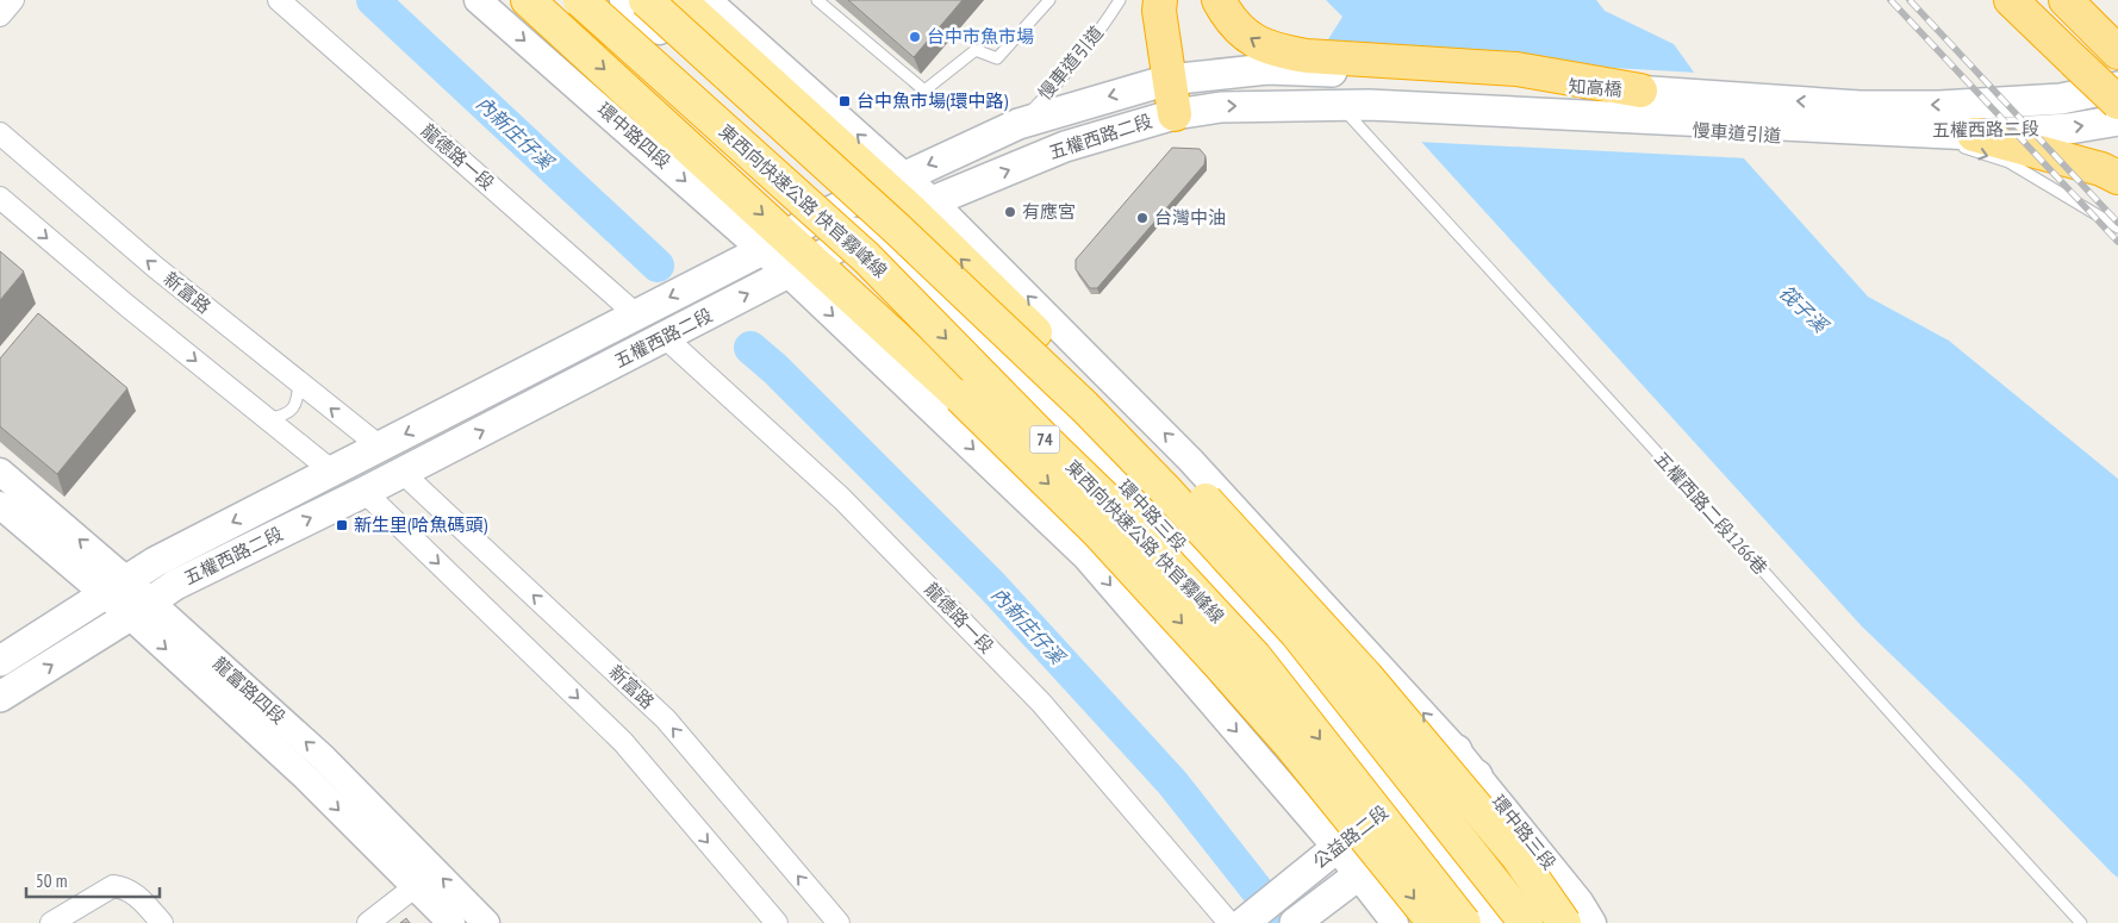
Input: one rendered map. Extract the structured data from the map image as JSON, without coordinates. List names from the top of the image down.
{
  "streets": {
    "highway": ["東西向快速公路 快官霧峰線", "74"],
    "main road": ["知高橋", "五權西路二段", "公益路二段"],
    "street": [
      "環中路四段",
      "龍德路一段",
      "新富路",
      "環中路三段",
      "龍富路四段"
    ],
    "lane": ["慢車道引道", "五權西路二段1266巷"]
  },
  "crossings": [
    ["慢車道引道", "五權西路二段"],
    ["知高橋", "五權西路二段"],
    ["五權西路二段", "環中路四段"],
    ["五權西路二段", "龍德路一段"],
    ["五權西路二段", "新富路"],
    ["五權西路二段", "五權西路二段1266巷"],
    ["五權西路二段", "環中路三段"],
    ["五權西路二段", "龍富路四段"],
    ["環中路三段", "公益路二段"]
  ],
  "water": ["內新庄仔溪", "筏子溪"],
  "places": {
    "other": ["台中市魚市場", "有應宮", "台灣中油"],
    "transit": ["台中魚市場(環中路)", "新生里(哈魚碼頭)"]
  },
  "scale_bar": "50 m"
}
